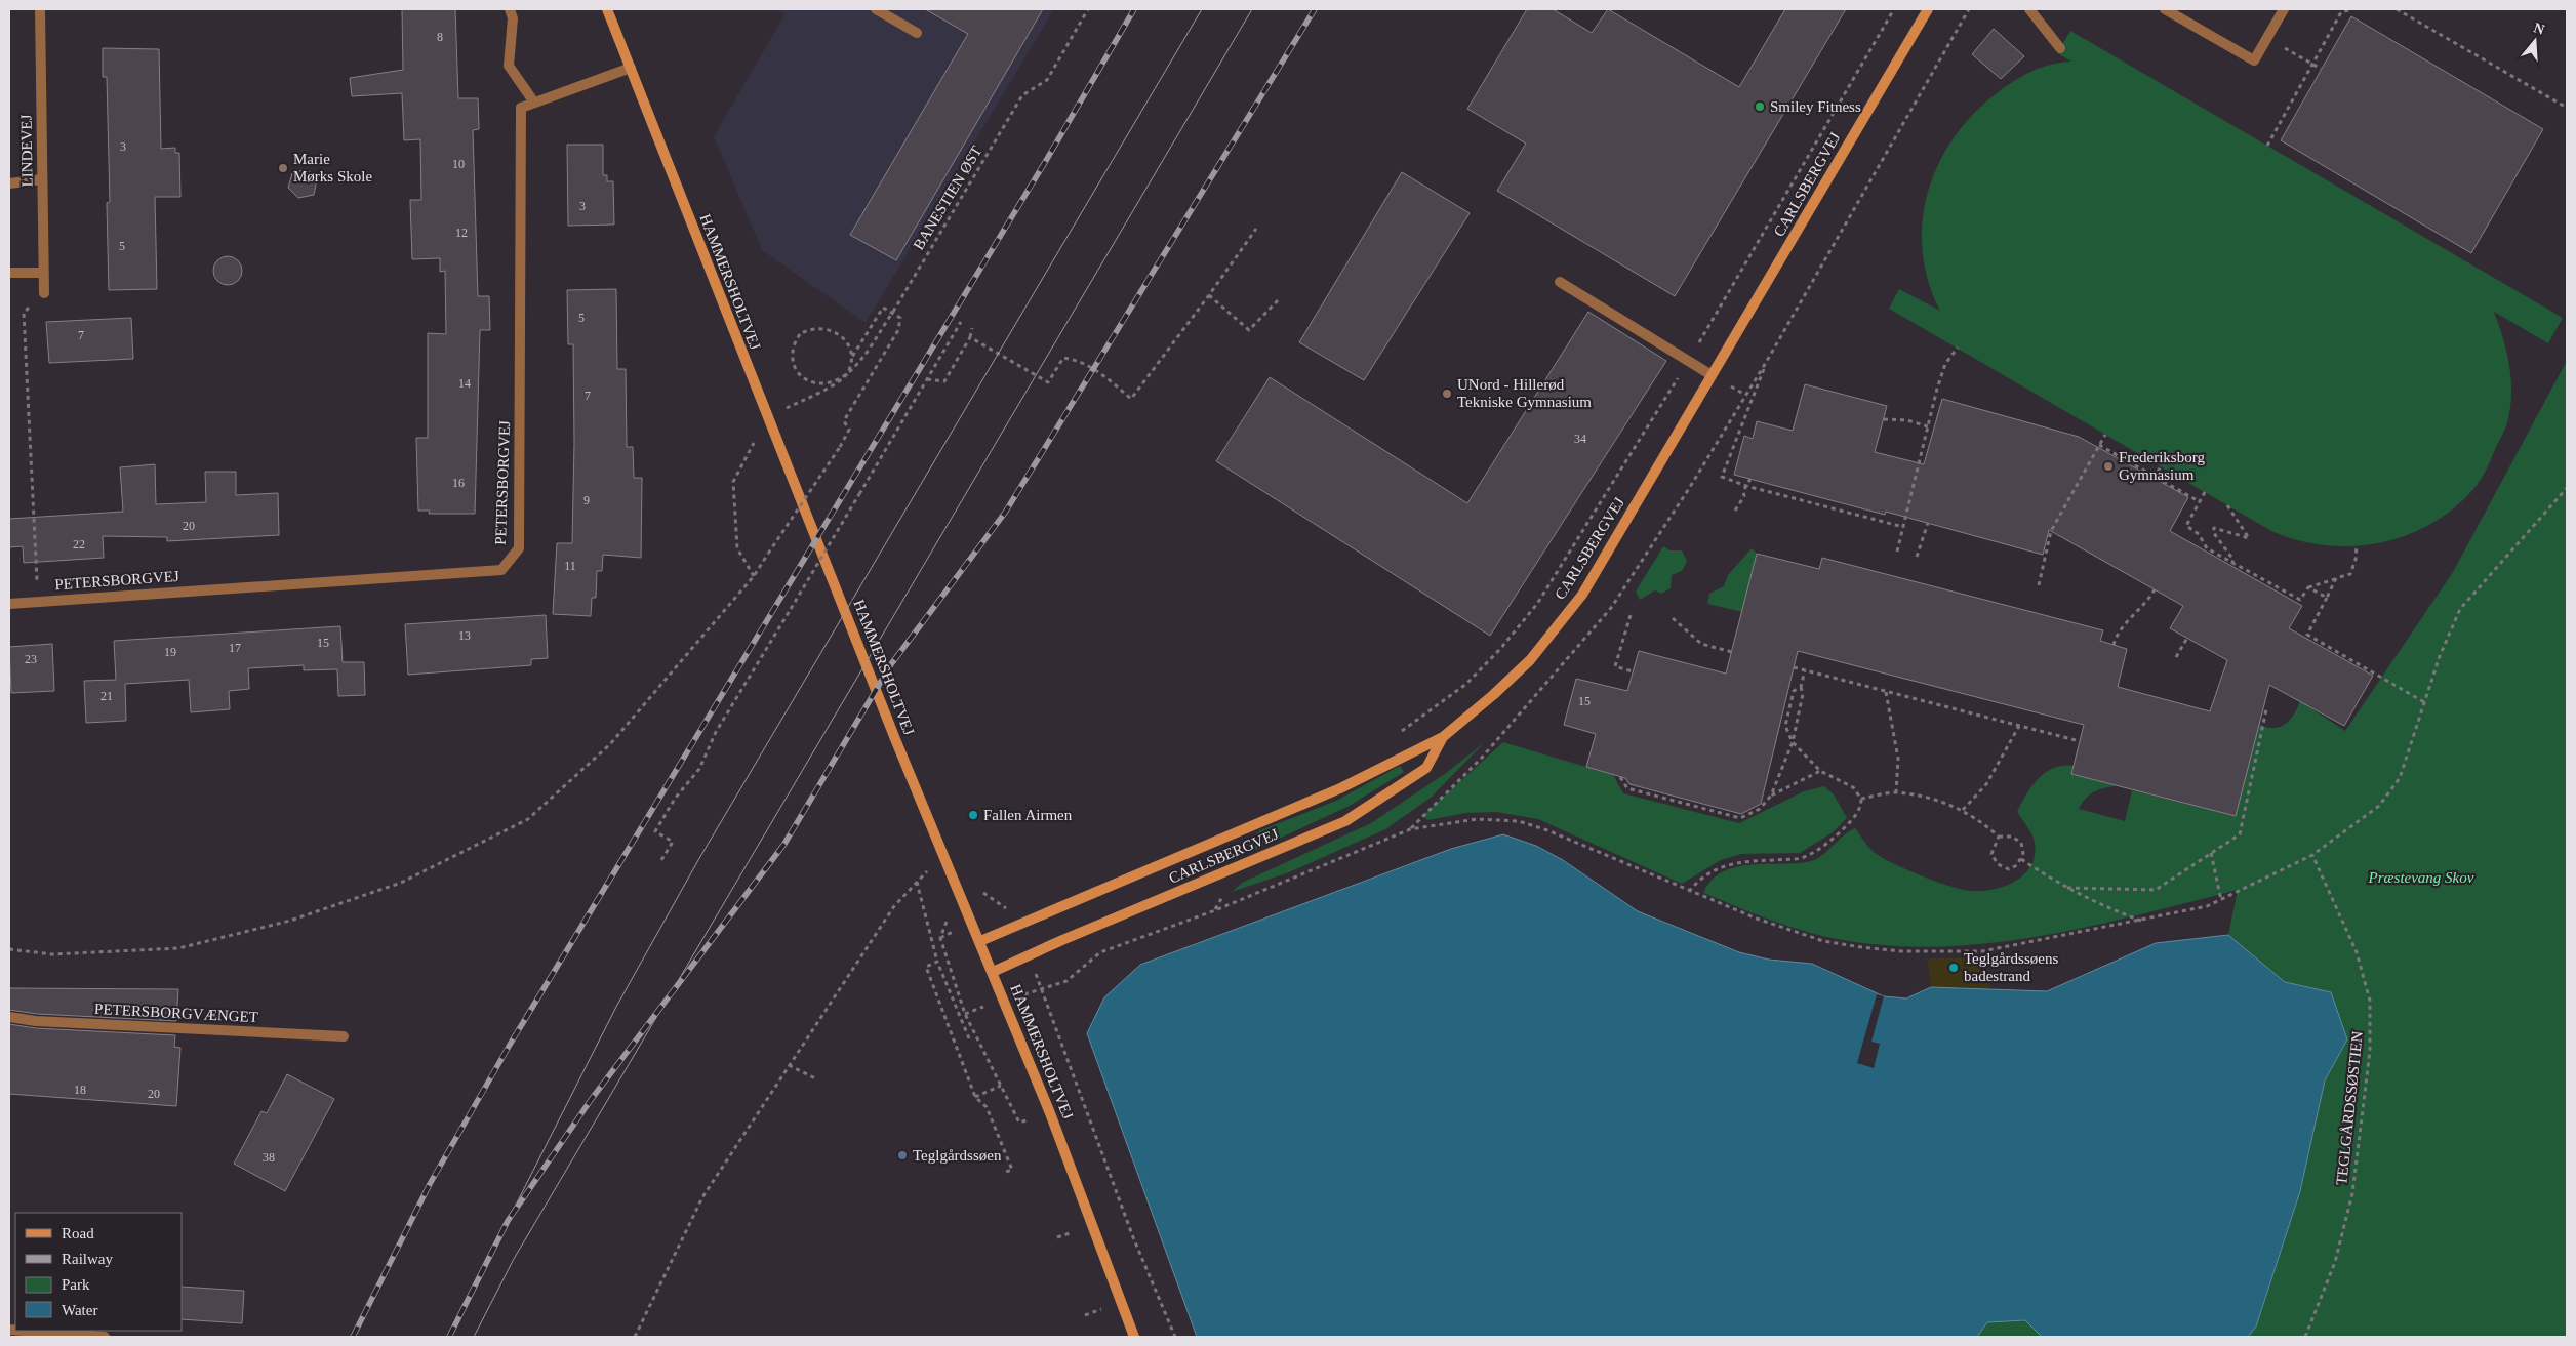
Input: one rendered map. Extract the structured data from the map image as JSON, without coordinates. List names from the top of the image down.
{
  "streets": {
    "street": [
      "LINDEVEJ",
      "CARLSBERGVEJ",
      "HAMMERSHOLTVEJ",
      "PETERSBORGVEJ",
      "PETERSBORGVÆNGET"
    ],
    "path": ["BANESTIEN ØST", "TEGLGÅRDSSØSTIEN"]
  },
  "crossings": [
    ["CARLSBERGVEJ", "HAMMERSHOLTVEJ"]
  ],
  "parks": ["Præstevang Skov"],
  "places": [
    "Smiley Fitness",
    "Marie Mørks Skole",
    "UNord - Hillerød Tekniske Gymnasium",
    "Frederiksborg Gymnasium",
    "Fallen Airmen",
    "Teglgårdssøens badestrand",
    "Teglgårdssøen"
  ],
  "house_numbers": [
    "8",
    "3",
    "10",
    "3",
    "12",
    "5",
    "5",
    "7",
    "14",
    "7",
    "34",
    "16",
    "9",
    "20",
    "22",
    "11",
    "13",
    "15",
    "17",
    "19",
    "23",
    "21",
    "15",
    "18",
    "20",
    "38"
  ],
  "legend": [
    "Road",
    "Railway",
    "Park",
    "Water"
  ],
  "north": "top"
}
